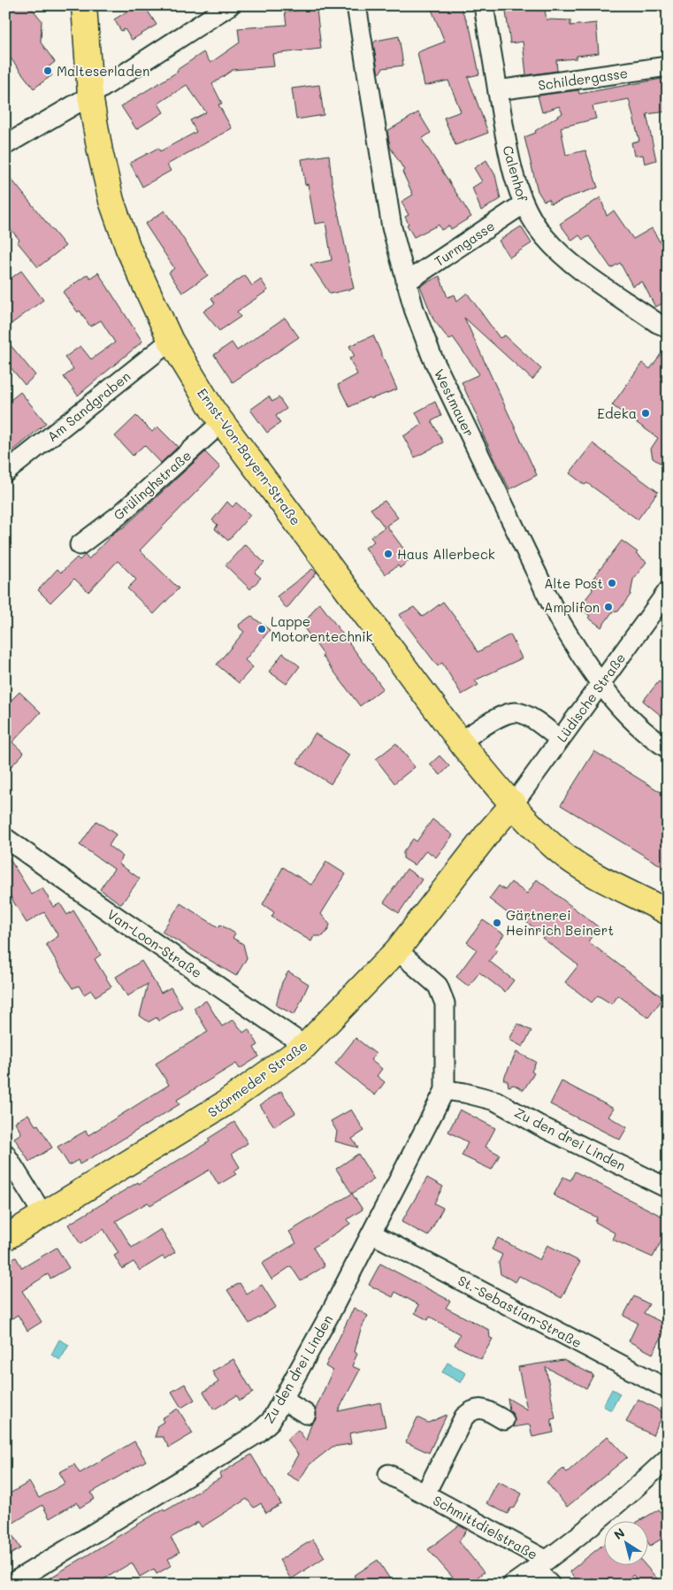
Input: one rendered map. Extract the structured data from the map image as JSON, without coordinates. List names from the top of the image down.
{
  "streets": {
    "main road": ["Ernst-Von-Bayern-Straße", "Störmeder Straße"],
    "street": [
      "Schildergasse",
      "Calenhof",
      "Turmgasse",
      "Westmauer",
      "Am Sandgraben",
      "Grülinghstraße",
      "Lüdische Straße",
      "Van-Loon-Straße",
      "Zu den drei Linden",
      "St.-Sebastian-Straße",
      "Schmittdielstraße"
    ]
  },
  "crossings": [
    ["Schildergasse", "Calenhof"],
    ["Calenhof", "Turmgasse"],
    ["Turmgasse", "Westmauer"],
    ["Westmauer", "Lüdische Straße"],
    ["Am Sandgraben", "Ernst-Von-Bayern-Straße"],
    ["Ernst-Von-Bayern-Straße", "Grülinghstraße"],
    ["Ernst-Von-Bayern-Straße", "Lüdische Straße"],
    ["Ernst-Von-Bayern-Straße", "Störmeder Straße"],
    ["Lüdische Straße", "Störmeder Straße"],
    ["Van-Loon-Straße", "Störmeder Straße"],
    ["Störmeder Straße", "Zu den drei Linden"],
    ["Zu den drei Linden", "St.-Sebastian-Straße"]
  ],
  "places": [
    "Malteserladen",
    "Edeka",
    "Haus Allerbeck",
    "Alte Post",
    "Amplifon",
    "Lappe Motorentechnik",
    "Gärtnerei Heinrich Beinert"
  ],
  "north": "top left"
}
